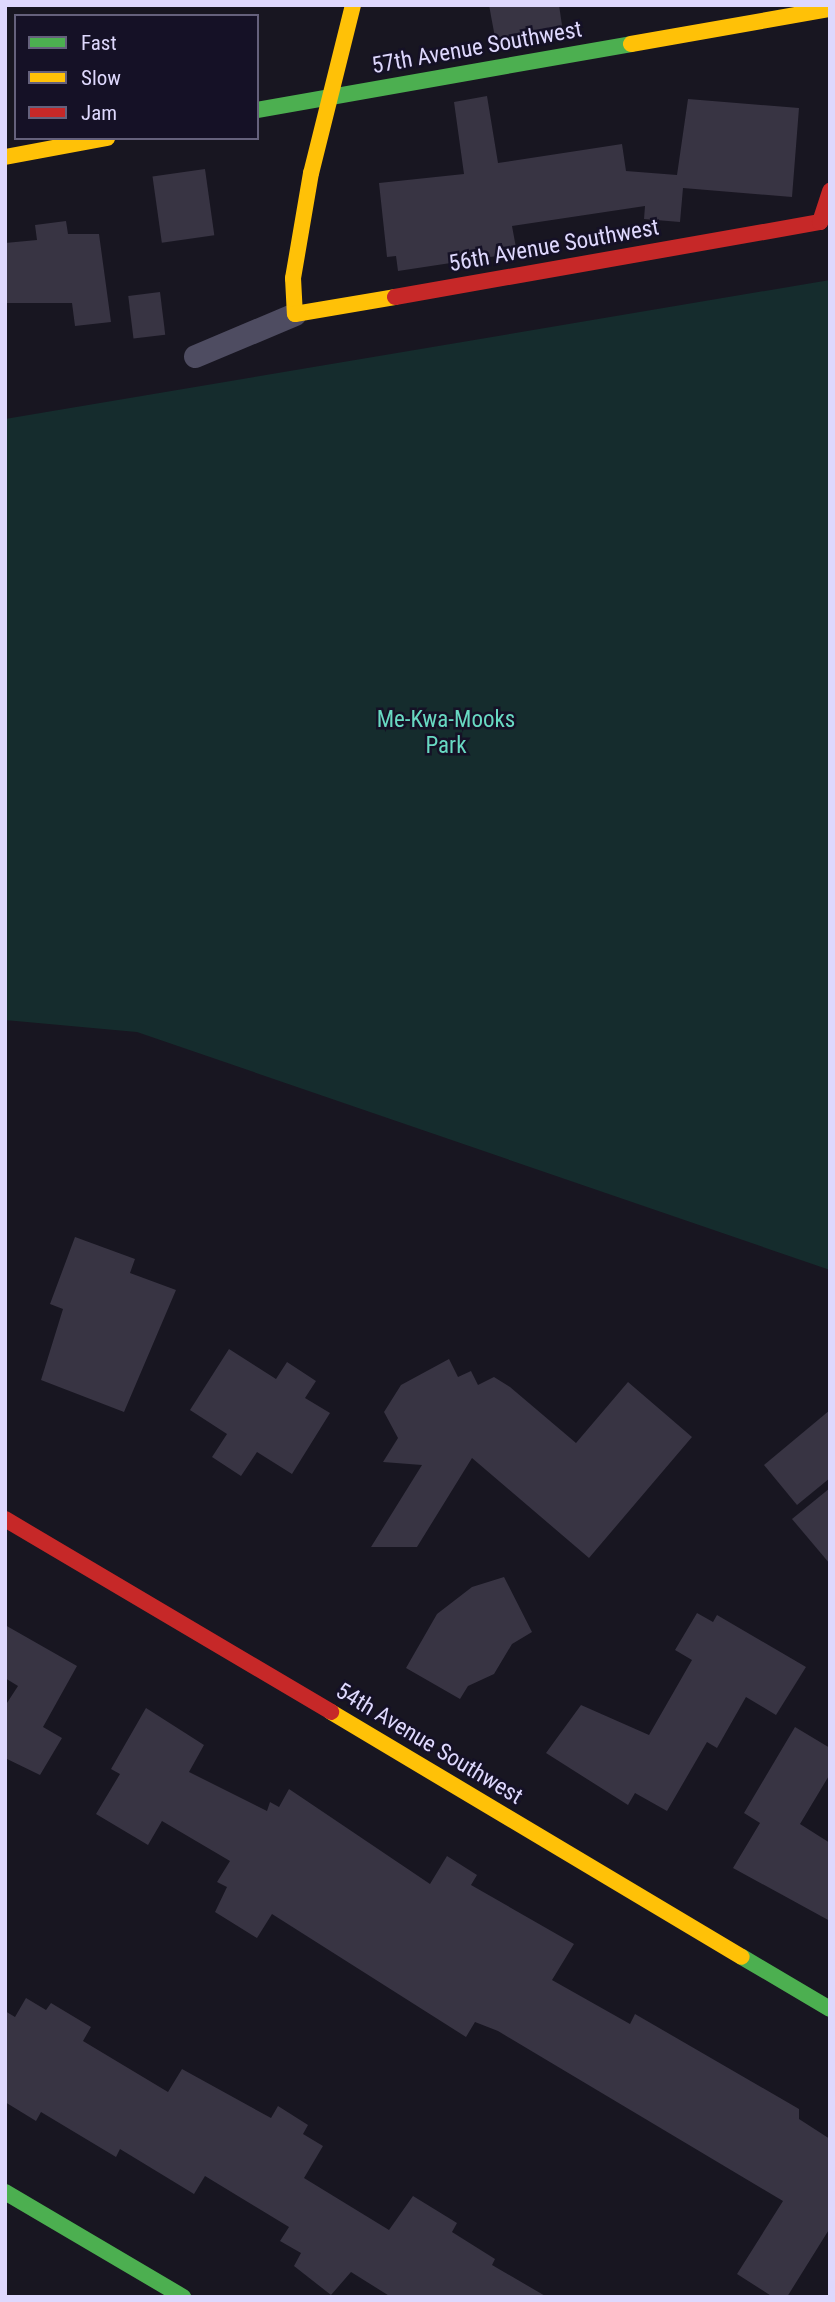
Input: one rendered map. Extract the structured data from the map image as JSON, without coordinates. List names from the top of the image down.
{
  "streets": {
    "street": ["57th Avenue Southwest", "56th Avenue Southwest", "54th Avenue Southwest"]
  },
  "parks": ["Me-Kwa-Mooks Park"],
  "legend": ["Fast", "Slow", "Jam"]
}
